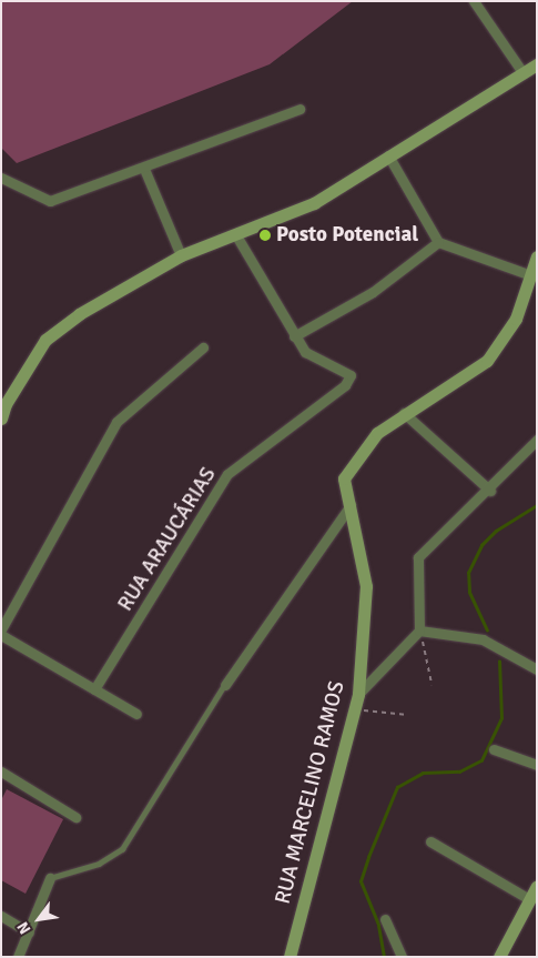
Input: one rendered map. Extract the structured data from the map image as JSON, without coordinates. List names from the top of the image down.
{
  "streets": {
    "main road": ["RUA MARCELINO RAMOS"],
    "street": ["RUA ARAUCÁRIAS"]
  },
  "places": ["Posto Potencial"],
  "north": "bottom left"
}
